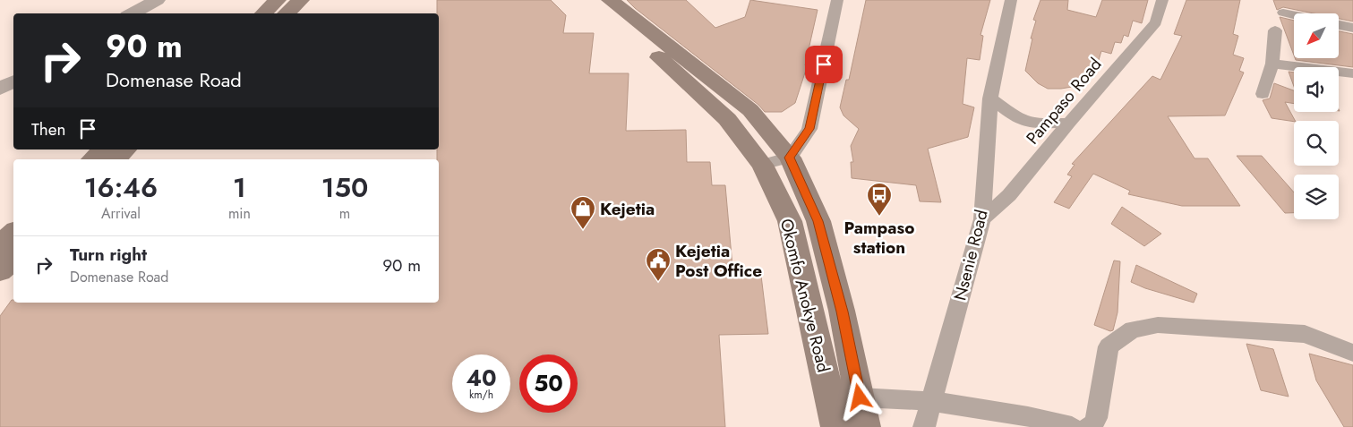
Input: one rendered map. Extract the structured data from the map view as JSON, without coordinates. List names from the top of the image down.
{
  "streets": {
    "main road": ["Okomfo Anokye Road"],
    "street": ["Pampaso Road", "Nsenie Road"]
  },
  "crossings": [
    ["Pampaso Road", "Nsenie Road"]
  ],
  "places": {
    "bus stop": ["Pampaso station"],
    "shop": ["Kejetia"],
    "public building": ["Kejetia Post Office"]
  },
  "north": "bottom left",
  "page": {
    "turn": ["90 m", "Domenase Road"],
    "then": "Then",
    "eta": [
      "16:46",
      "Arrival",
      "1",
      "min",
      "150",
      "m"
    ],
    "list": [
      {
        "name": "Turn right",
        "note": "Domenase Road",
        "value": "90 m"
      }
    ],
    "speed": "40 km/h",
    "limit": "50"
  }
}
